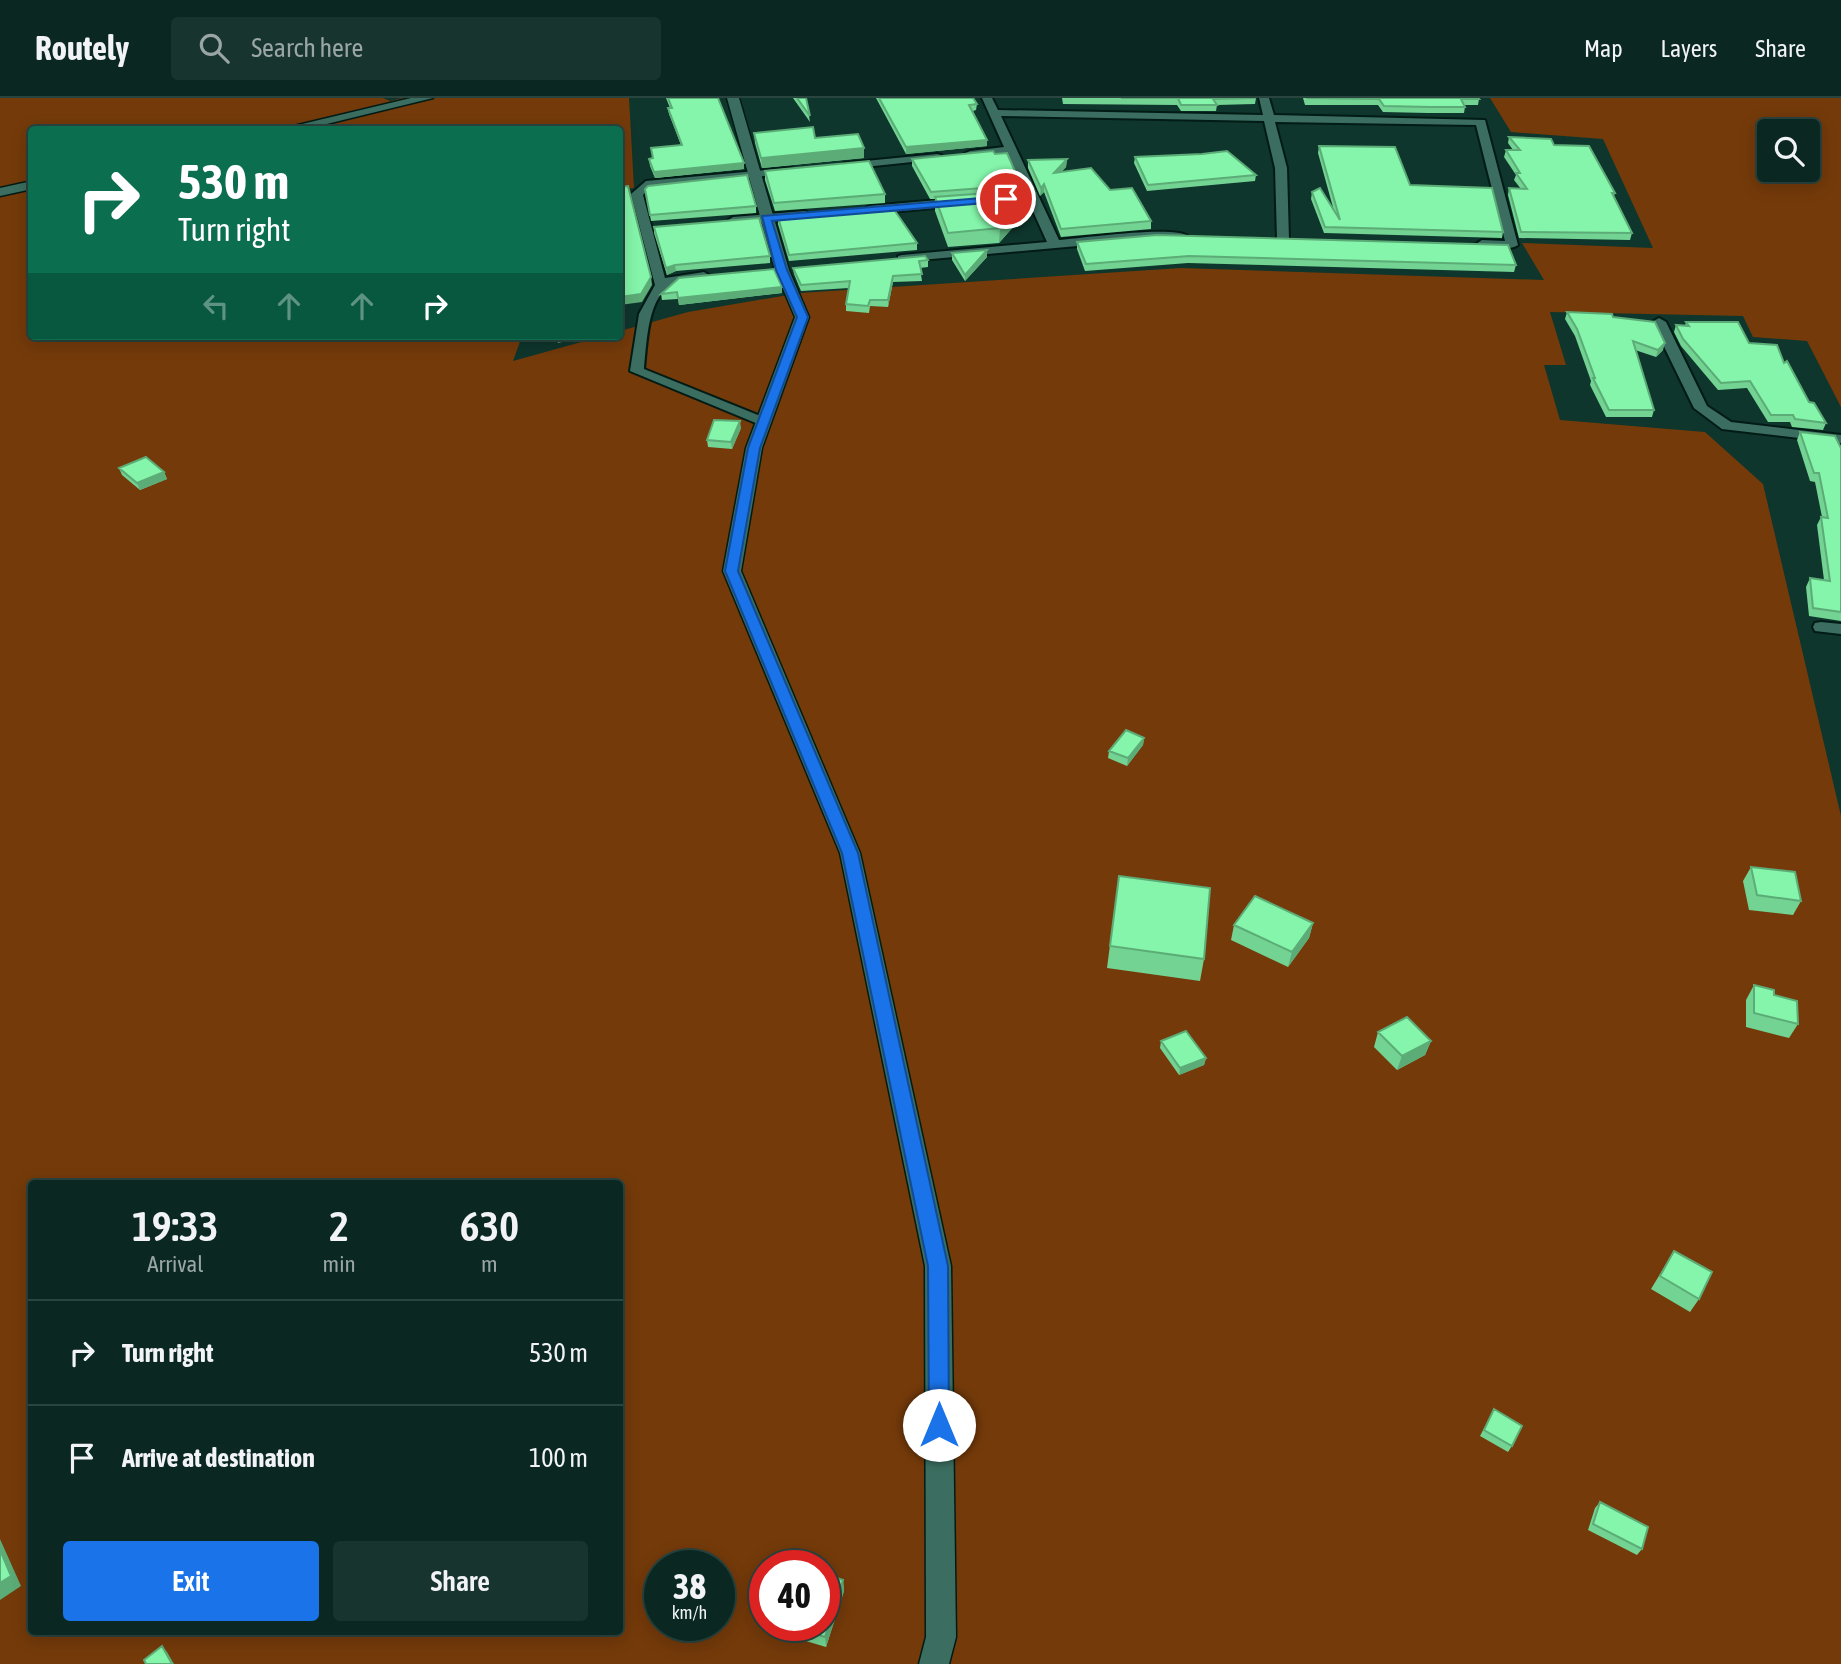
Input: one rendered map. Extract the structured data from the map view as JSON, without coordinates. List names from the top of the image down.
{
  "page": {
    "header": "Routely",
    "search": "Search here",
    "nav": ["Map", "Layers", "Share"],
    "turn": ["530 m", "Turn right"],
    "eta": [
      "19:33",
      "Arrival",
      "2",
      "min",
      "630",
      "m"
    ],
    "list": [
      {
        "name": "Turn right",
        "value": "530 m"
      },
      {
        "name": "Arrive at destination",
        "value": "100 m"
      }
    ],
    "buttons": ["Exit", "Share"],
    "speed": "38 km/h",
    "limit": "40"
  }
}
